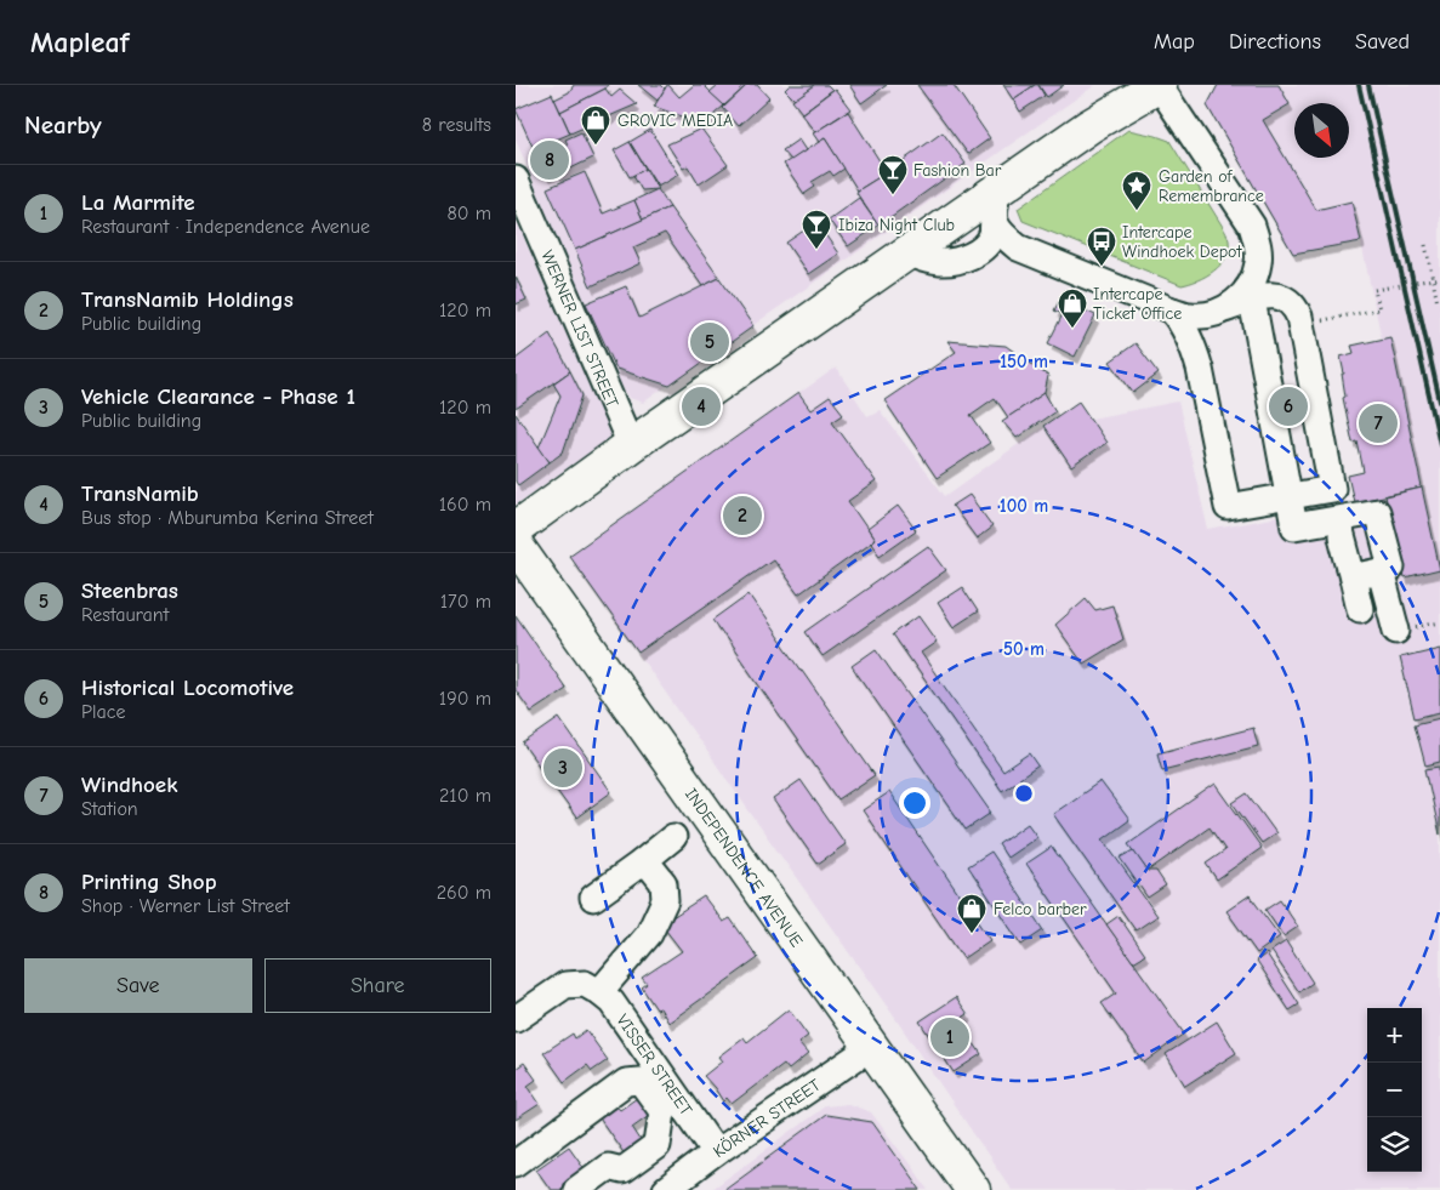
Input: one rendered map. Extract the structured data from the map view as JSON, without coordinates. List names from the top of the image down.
{
  "streets": {
    "main road": ["INDEPENDENCE AVENUE"],
    "street": ["WERNER LIST STREET", "VISSER STREET", "KÖRNER STREET"]
  },
  "crossings": [
    ["INDEPENDENCE AVENUE", "KÖRNER STREET"],
    ["VISSER STREET", "KÖRNER STREET"]
  ],
  "places": {
    "shop": ["GROVIC MEDIA", "Intercape Ticket Office", "Felco barber"],
    "bar": ["Fashion Bar", "Ibiza Night Club"],
    "place": ["Garden of Remembrance"],
    "bus stop": ["Intercape Windhoek Depot"]
  },
  "north": "bottom right",
  "page": {
    "header": "Mapleaf",
    "nav": ["Map", "Directions", "Saved"],
    "heading": ["Nearby", "8 results"],
    "pins": [
      "8",
      "5",
      "4",
      "6",
      "7",
      "2",
      "3",
      "1"
    ],
    "list": [
      {
        "mark": "1",
        "name": "La Marmite",
        "note": "Restaurant · Independence Avenue",
        "value": "80 m"
      },
      {
        "mark": "2",
        "name": "TransNamib Holdings",
        "note": "Public building",
        "value": "120 m"
      },
      {
        "mark": "3",
        "name": "Vehicle Clearance - Phase 1",
        "note": "Public building",
        "value": "120 m"
      },
      {
        "mark": "4",
        "name": "TransNamib",
        "note": "Bus stop · Mburumba Kerina Street",
        "value": "160 m"
      },
      {
        "mark": "5",
        "name": "Steenbras",
        "note": "Restaurant",
        "value": "170 m"
      },
      {
        "mark": "6",
        "name": "Historical Locomotive",
        "note": "Place",
        "value": "190 m"
      },
      {
        "mark": "7",
        "name": "Windhoek",
        "note": "Station",
        "value": "210 m"
      },
      {
        "mark": "8",
        "name": "Printing Shop",
        "note": "Shop · Werner List Street",
        "value": "260 m"
      }
    ],
    "buttons": ["Save", "Share"],
    "map_buttons": ["+", "−"]
  },
  "rings": ["150 m", "100 m", "50 m"]
}
